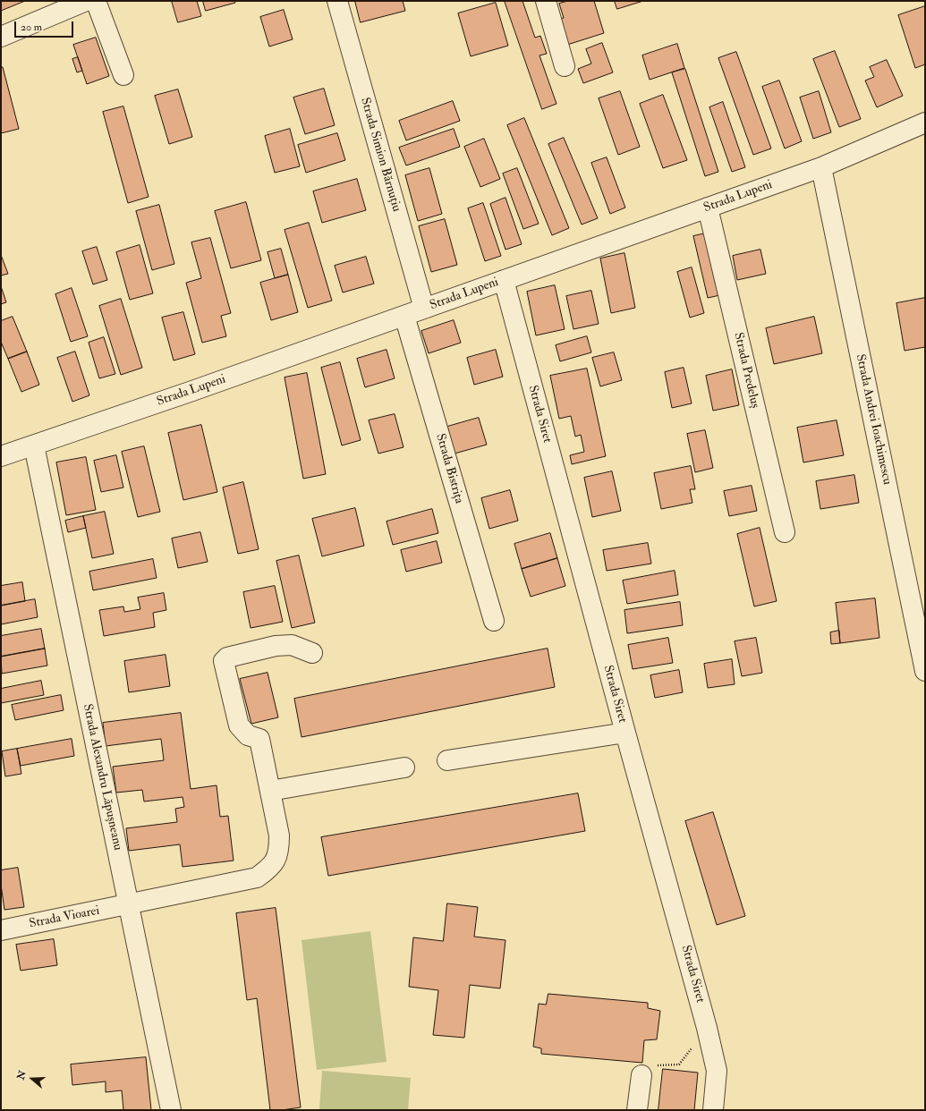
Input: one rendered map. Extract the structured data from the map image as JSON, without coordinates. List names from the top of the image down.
{
  "streets": {
    "street": [
      "Strada Simion Bărnuțiu",
      "Strada Lupeni",
      "Strada Predeluș",
      "Strada Siret",
      "Strada Andrei Ioachimescu",
      "Strada Bistrița",
      "Strada Alexandru Lăpușneanu",
      "Strada Vioarei"
    ]
  },
  "crossings": [
    ["Strada Simion Bărnuțiu", "Strada Lupeni"],
    ["Strada Lupeni", "Strada Predeluș"],
    ["Strada Lupeni", "Strada Siret"],
    ["Strada Lupeni", "Strada Andrei Ioachimescu"],
    ["Strada Lupeni", "Strada Bistrița"],
    ["Strada Lupeni", "Strada Alexandru Lăpușneanu"],
    ["Strada Alexandru Lăpușneanu", "Strada Vioarei"]
  ],
  "scale_bar": "20 m",
  "north": "left"
}
